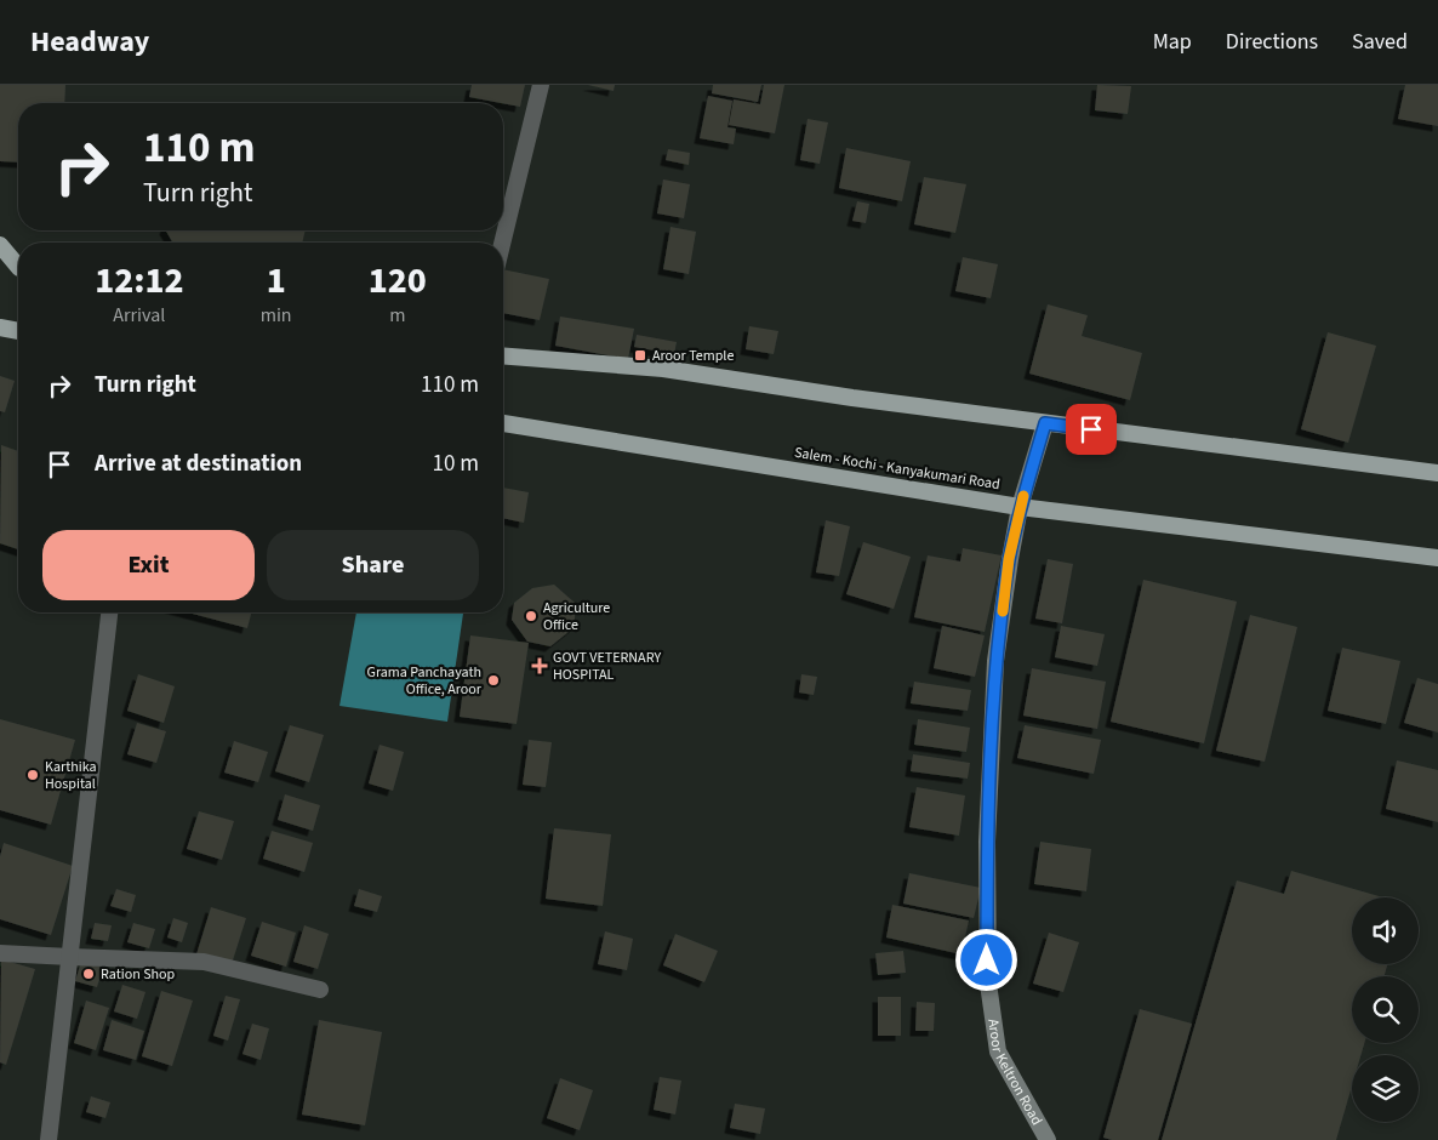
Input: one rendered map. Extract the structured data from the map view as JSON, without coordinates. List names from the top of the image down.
{
  "streets": {
    "highway": ["Salem - Kochi - Kanyakumari Road"],
    "main road": ["Aroor Keltron Road"]
  },
  "crossings": [
    ["Salem - Kochi - Kanyakumari Road", "Aroor Keltron Road"]
  ],
  "places": {
    "transit": ["Aroor Temple"],
    "other": [
      "Agriculture Office",
      "Grama Panchayath Office, Aroor",
      "Karthika Hospital",
      "Ration Shop"
    ],
    "health": ["GOVT VETERNARY HOSPITAL"]
  },
  "page": {
    "header": "Headway",
    "nav": ["Map", "Directions", "Saved"],
    "turn": ["110 m", "Turn right"],
    "eta": [
      "12:12",
      "Arrival",
      "1",
      "min",
      "120",
      "m"
    ],
    "list": [
      {
        "name": "Turn right",
        "value": "110 m"
      },
      {
        "name": "Arrive at destination",
        "value": "10 m"
      }
    ],
    "buttons": ["Exit", "Share"]
  }
}
